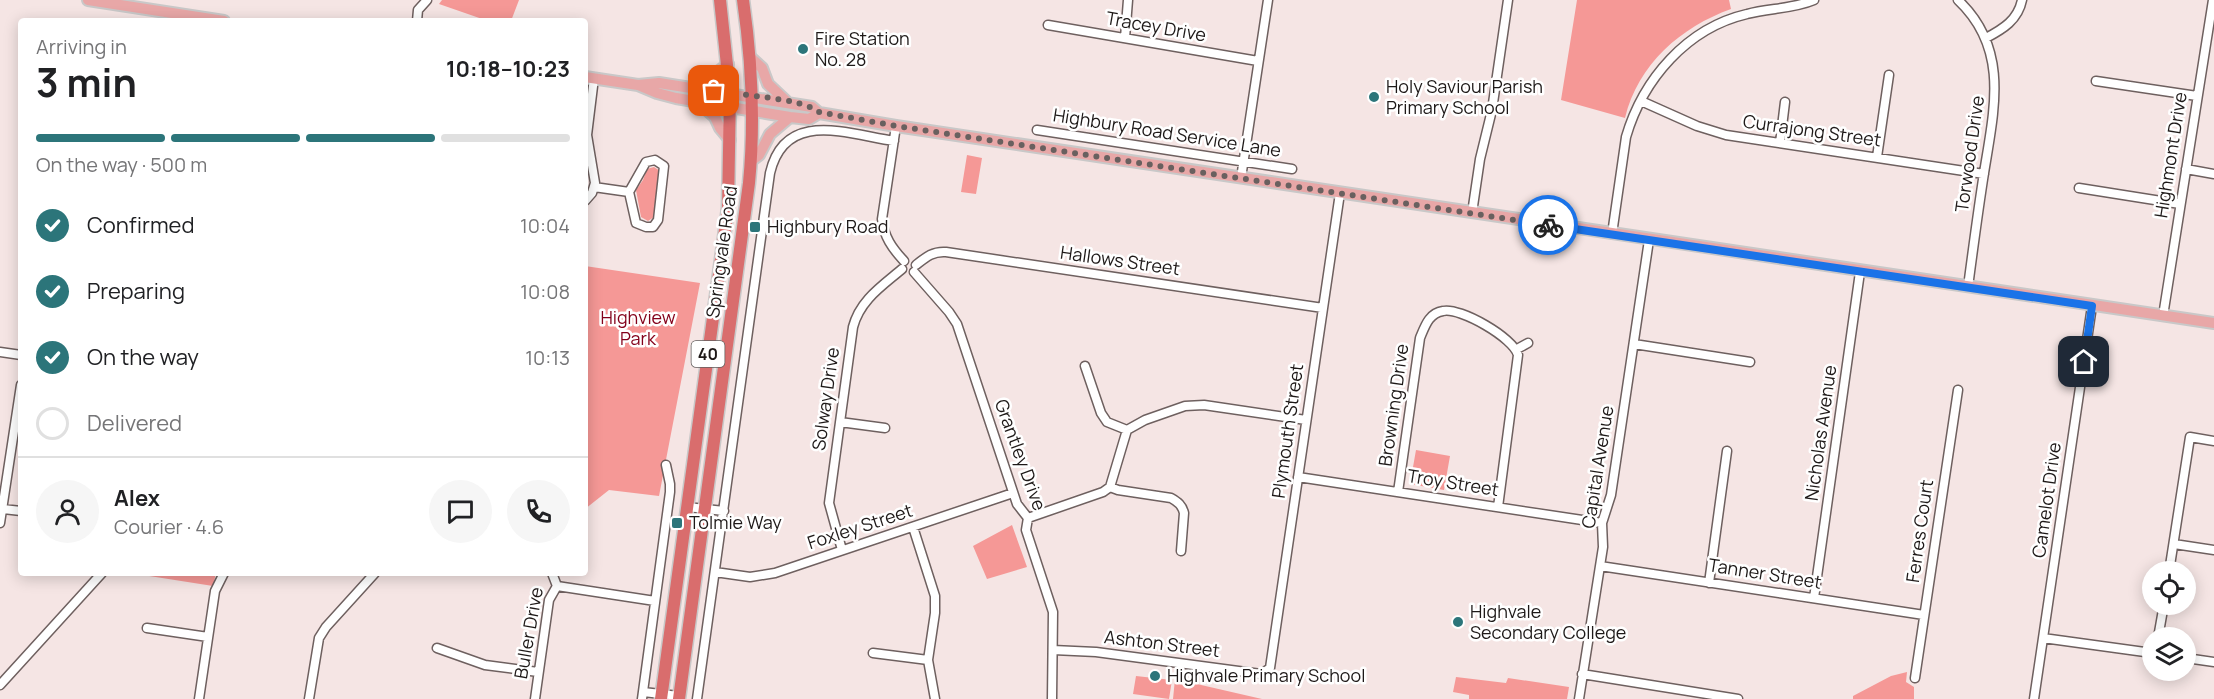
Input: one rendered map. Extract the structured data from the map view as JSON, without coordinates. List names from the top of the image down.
{
  "streets": {
    "highway": ["Springvale Road", "40"],
    "street": [
      "Tracey Drive",
      "Currajong Street",
      "Highbury Road Service Lane",
      "Torwood Drive",
      "Highmont Drive",
      "Hallows Street",
      "Solway Drive",
      "Browning Drive",
      "Plymouth Street",
      "Nicholas Avenue",
      "Grantley Drive",
      "Capital Avenue",
      "Troy Street",
      "Camelot Drive",
      "Foxley Street",
      "Ferres Court",
      "Tanner Street",
      "Buller Drive",
      "Ashton Street"
    ]
  },
  "crossings": [
    ["Currajong Street", "Torwood Drive"],
    ["Springvale Road", "Foxley Street"],
    ["Hallows Street", "Plymouth Street"],
    ["Hallows Street", "Grantley Drive"],
    ["Solway Drive", "Foxley Street"],
    ["Browning Drive", "Troy Street"],
    ["Plymouth Street", "Troy Street"],
    ["Plymouth Street", "Ashton Street"],
    ["Nicholas Avenue", "Tanner Street"],
    ["Grantley Drive", "Foxley Street"],
    ["Grantley Drive", "Ashton Street"],
    ["Capital Avenue", "Troy Street"],
    ["Capital Avenue", "Tanner Street"],
    ["Ferres Court", "Tanner Street"]
  ],
  "parks": ["Highview Park"],
  "places": {
    "other": [
      "Fire Station No. 28",
      "Holy Saviour Parish Primary School",
      "Highvale Secondary College",
      "Highvale Primary School"
    ],
    "transit": ["Highbury Road", "Tolmie Way"]
  },
  "page": {
    "heading": ["3 min", "Arriving in", "10:18–10:23"],
    "panel": ["Alex", "Courier · 4.6"],
    "bar": "On the way · 500 m",
    "list": [
      ["Confirmed", "10:04"],
      ["Preparing", "10:08"],
      ["On the way", "10:13"],
      "Delivered"
    ]
  }
}
